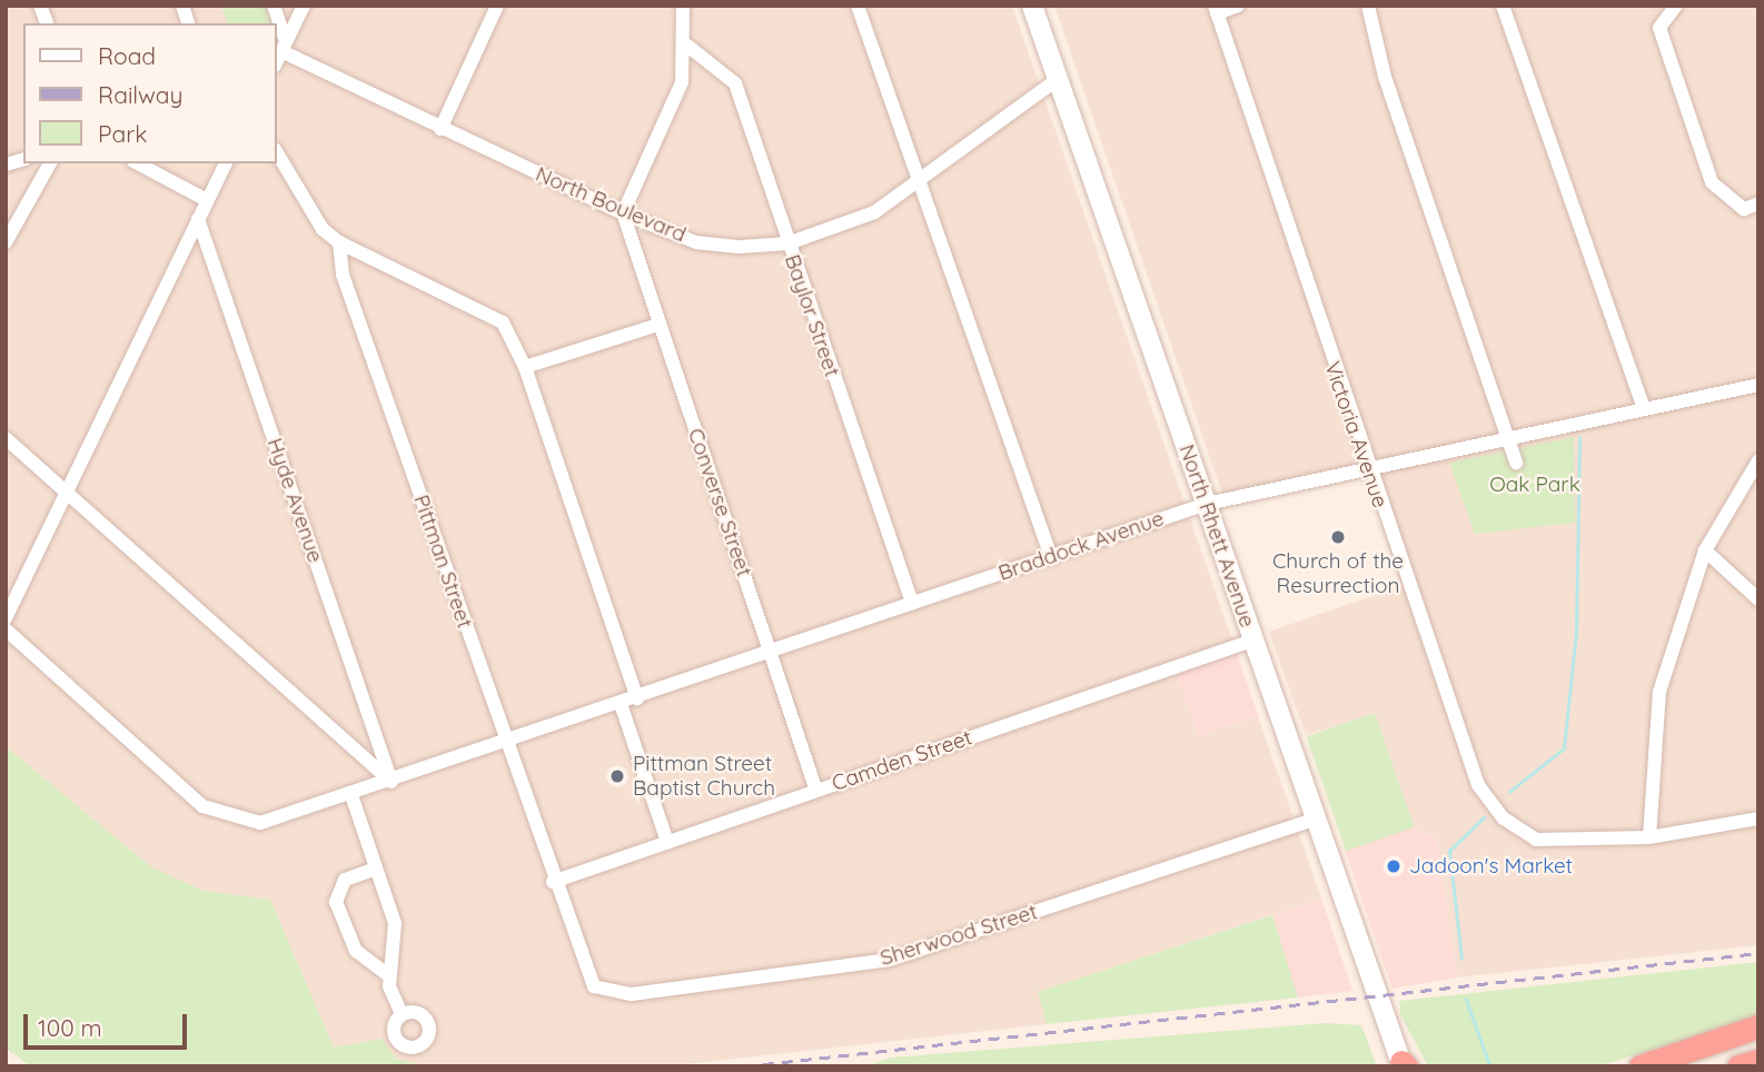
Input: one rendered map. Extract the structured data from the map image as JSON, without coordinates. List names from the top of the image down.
{
  "streets": {
    "main road": ["North Rhett Avenue"],
    "street": [
      "North Boulevard",
      "Baylor Street",
      "Victoria Avenue",
      "Hyde Avenue",
      "Converse Street",
      "Braddock Avenue",
      "Pittman Street",
      "Camden Street",
      "Sherwood Street"
    ]
  },
  "crossings": [
    ["North Boulevard", "Baylor Street"],
    ["North Boulevard", "Converse Street"],
    ["North Boulevard", "North Rhett Avenue"],
    ["Baylor Street", "Braddock Avenue"],
    ["Victoria Avenue", "Braddock Avenue"],
    ["Hyde Avenue", "Braddock Avenue"],
    ["Converse Street", "Braddock Avenue"],
    ["Converse Street", "Camden Street"],
    ["North Rhett Avenue", "Braddock Avenue"],
    ["North Rhett Avenue", "Camden Street"],
    ["North Rhett Avenue", "Sherwood Street"],
    ["Braddock Avenue", "Pittman Street"],
    ["Pittman Street", "Camden Street"],
    ["Pittman Street", "Sherwood Street"]
  ],
  "parks": ["Oak Park"],
  "places": ["Church of the Resurrection", "Pittman Street Baptist Church", "Jadoon's Market"],
  "legend": ["Road", "Railway", "Park"],
  "scale_bar": "100 m"
}
